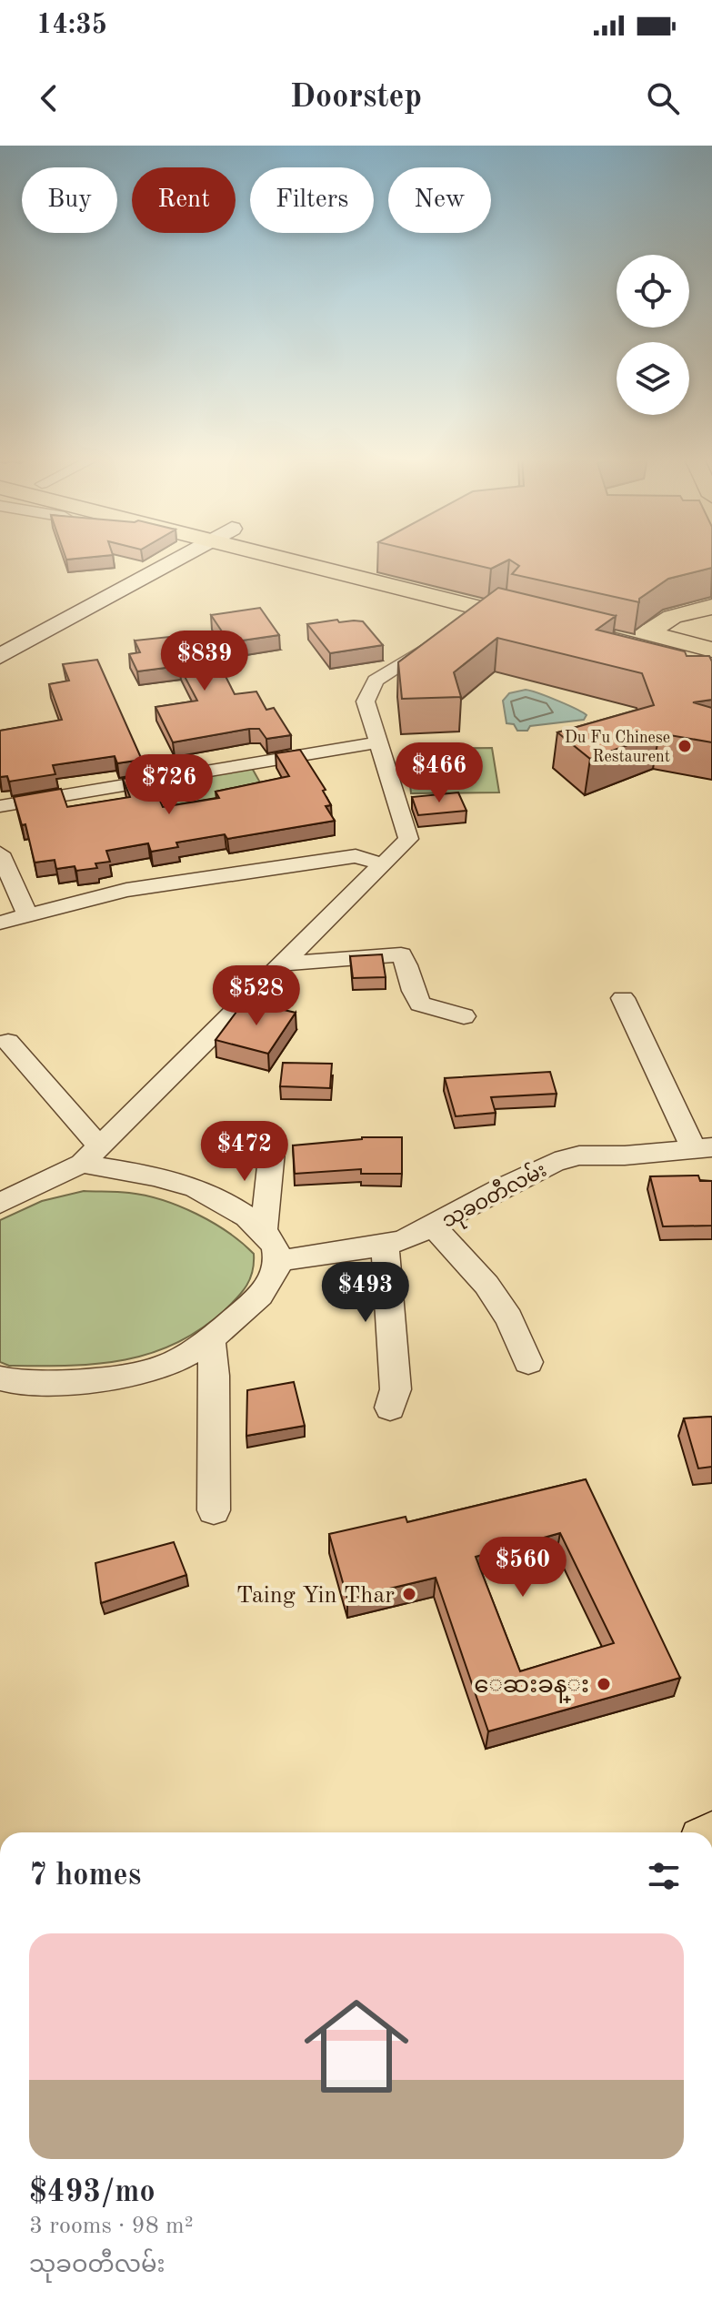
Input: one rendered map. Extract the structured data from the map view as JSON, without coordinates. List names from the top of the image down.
{
  "streets": {
    "street": ["သုခဝတီလမ်း"]
  },
  "places": ["Du Fu Chinese Restaurent", "Taing Yin Thar", "ေဆးခန္း"],
  "page": {
    "status": "14:35",
    "header": "Doorstep",
    "chip": [
      "Buy",
      "Rent",
      "Filters",
      "New"
    ],
    "price": [
      "$839",
      "$466",
      "$726",
      "$528",
      "$472",
      "$493",
      "$560"
    ],
    "heading": "7 homes",
    "list": [
      {
        "name": "$493/mo",
        "note": "3 rooms · 98 m² · သုခဝတီလမ်း"
      }
    ]
  }
}
